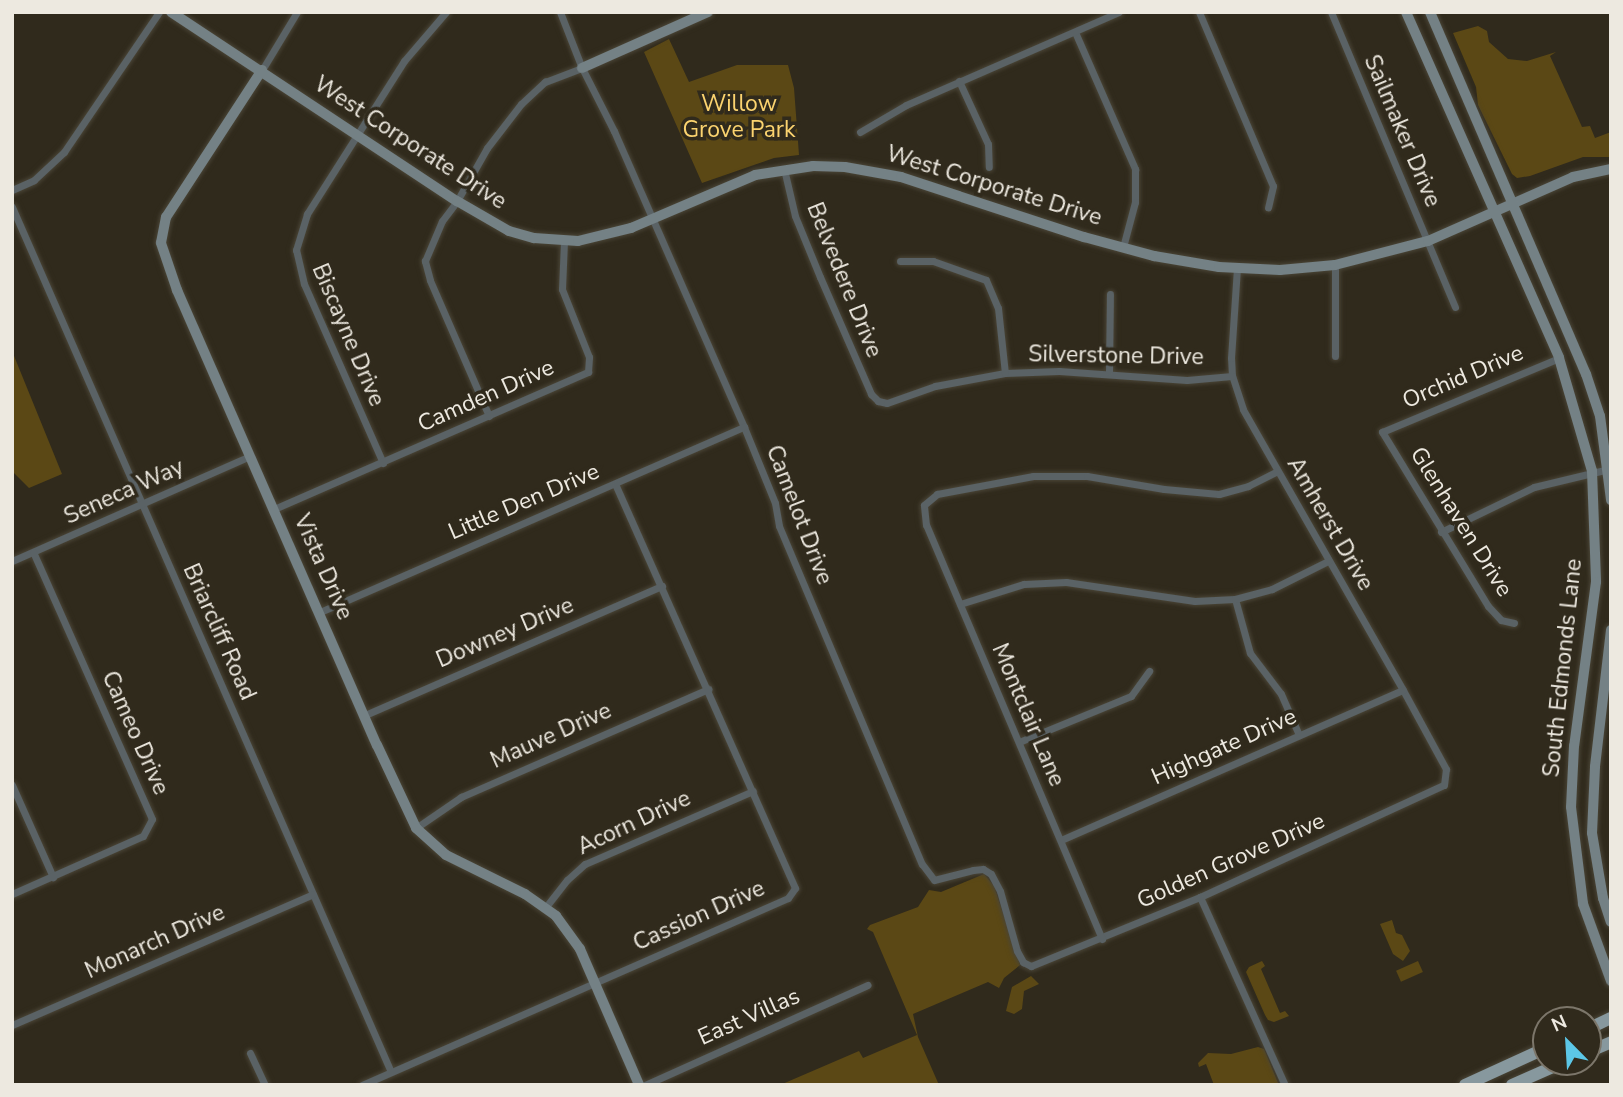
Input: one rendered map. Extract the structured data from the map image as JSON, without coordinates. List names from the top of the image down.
{
  "streets": {
    "street": [
      "Sailmaker Drive",
      "West Corporate Drive",
      "Belvedere Drive",
      "Biscayne Drive",
      "Silverstone Drive",
      "Orchid Drive",
      "Camden Drive",
      "Seneca Way",
      "Little Den Drive",
      "Camelot Drive",
      "Glenhaven Drive",
      "Amherst Drive",
      "Vista Drive",
      "Briarcliff Road",
      "Downey Drive",
      "South Edmonds Lane",
      "Montclair Lane",
      "Cameo Drive",
      "Mauve Drive",
      "Highgate Drive",
      "Acorn Drive",
      "Golden Grove Drive",
      "Cassion Drive",
      "Monarch Drive",
      "East Villas"
    ]
  },
  "crossings": [
    ["Sailmaker Drive", "West Corporate Drive"],
    ["West Corporate Drive", "Belvedere Drive"],
    ["West Corporate Drive", "Biscayne Drive"],
    ["West Corporate Drive", "Camden Drive"],
    ["West Corporate Drive", "Camelot Drive"],
    ["West Corporate Drive", "Amherst Drive"],
    ["West Corporate Drive", "Vista Drive"],
    ["West Corporate Drive", "South Edmonds Lane"],
    ["Belvedere Drive", "Silverstone Drive"],
    ["Biscayne Drive", "Camden Drive"],
    ["Silverstone Drive", "Amherst Drive"],
    ["Orchid Drive", "Glenhaven Drive"],
    ["Orchid Drive", "South Edmonds Lane"],
    ["Camden Drive", "Vista Drive"],
    ["Seneca Way", "Vista Drive"],
    ["Seneca Way", "Briarcliff Road"],
    ["Seneca Way", "Cameo Drive"],
    ["Little Den Drive", "Camelot Drive"],
    ["Little Den Drive", "Vista Drive"],
    ["Little Den Drive", "Cassion Drive"],
    ["Camelot Drive", "Golden Grove Drive"],
    ["Amherst Drive", "Montclair Lane"],
    ["Amherst Drive", "Highgate Drive"],
    ["Amherst Drive", "Golden Grove Drive"],
    ["Vista Drive", "Downey Drive"],
    ["Vista Drive", "Mauve Drive"],
    ["Vista Drive", "Acorn Drive"],
    ["Vista Drive", "Cassion Drive"],
    ["Briarcliff Road", "Cassion Drive"],
    ["Briarcliff Road", "Monarch Drive"],
    ["Downey Drive", "Cassion Drive"],
    ["Montclair Lane", "Highgate Drive"],
    ["Montclair Lane", "Golden Grove Drive"],
    ["Mauve Drive", "Cassion Drive"],
    ["Acorn Drive", "Cassion Drive"]
  ],
  "parks": ["Willow Grove Park"],
  "north": "top left"
}
